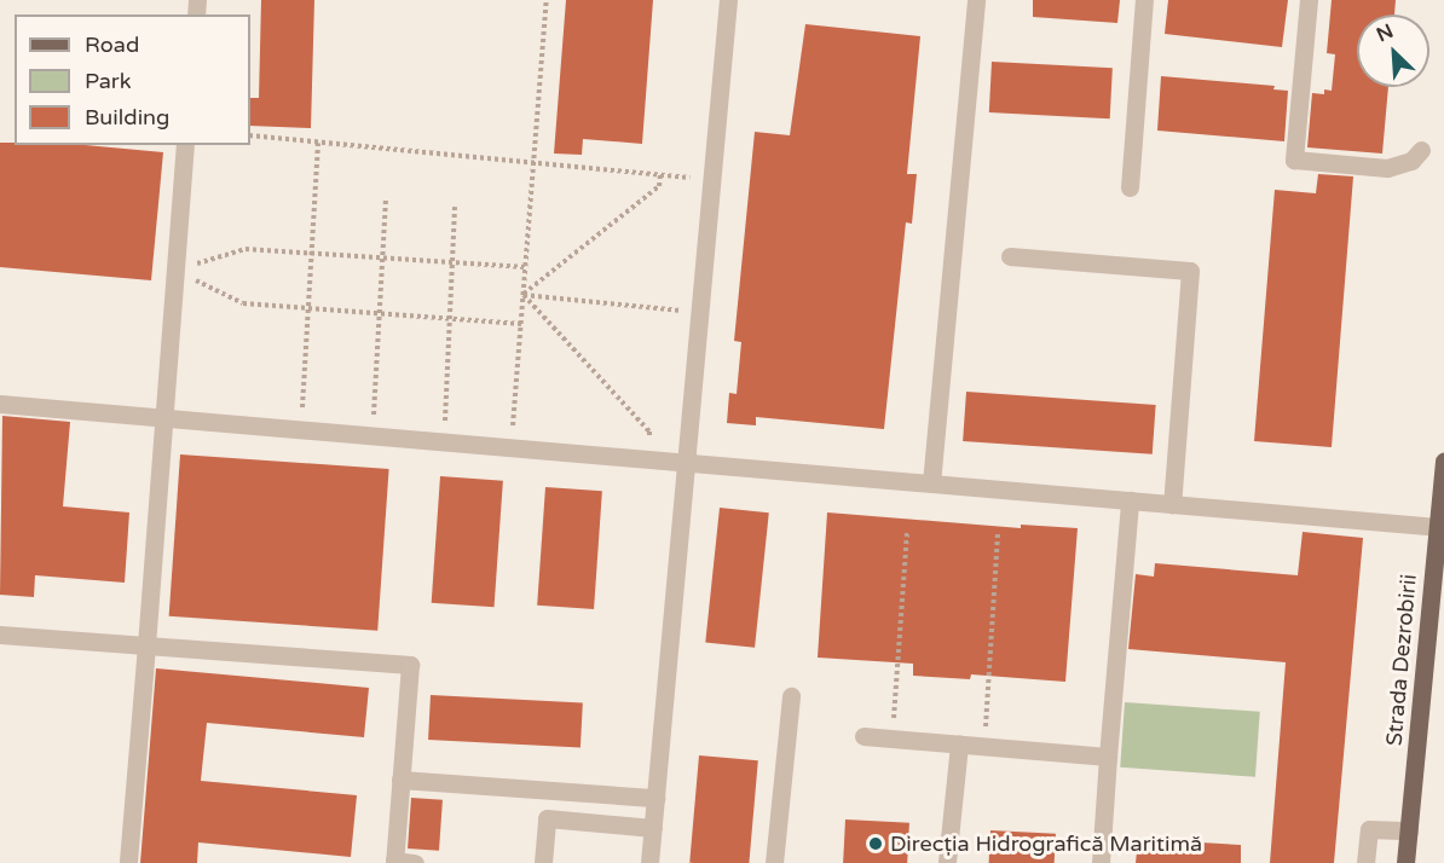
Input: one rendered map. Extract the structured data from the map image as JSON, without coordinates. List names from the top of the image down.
{
  "streets": {
    "main road": ["Strada Dezrobirii"]
  },
  "places": ["Direcția Hidrografică Maritimă"],
  "legend": ["Road", "Park", "Building"],
  "north": "top left"
}
